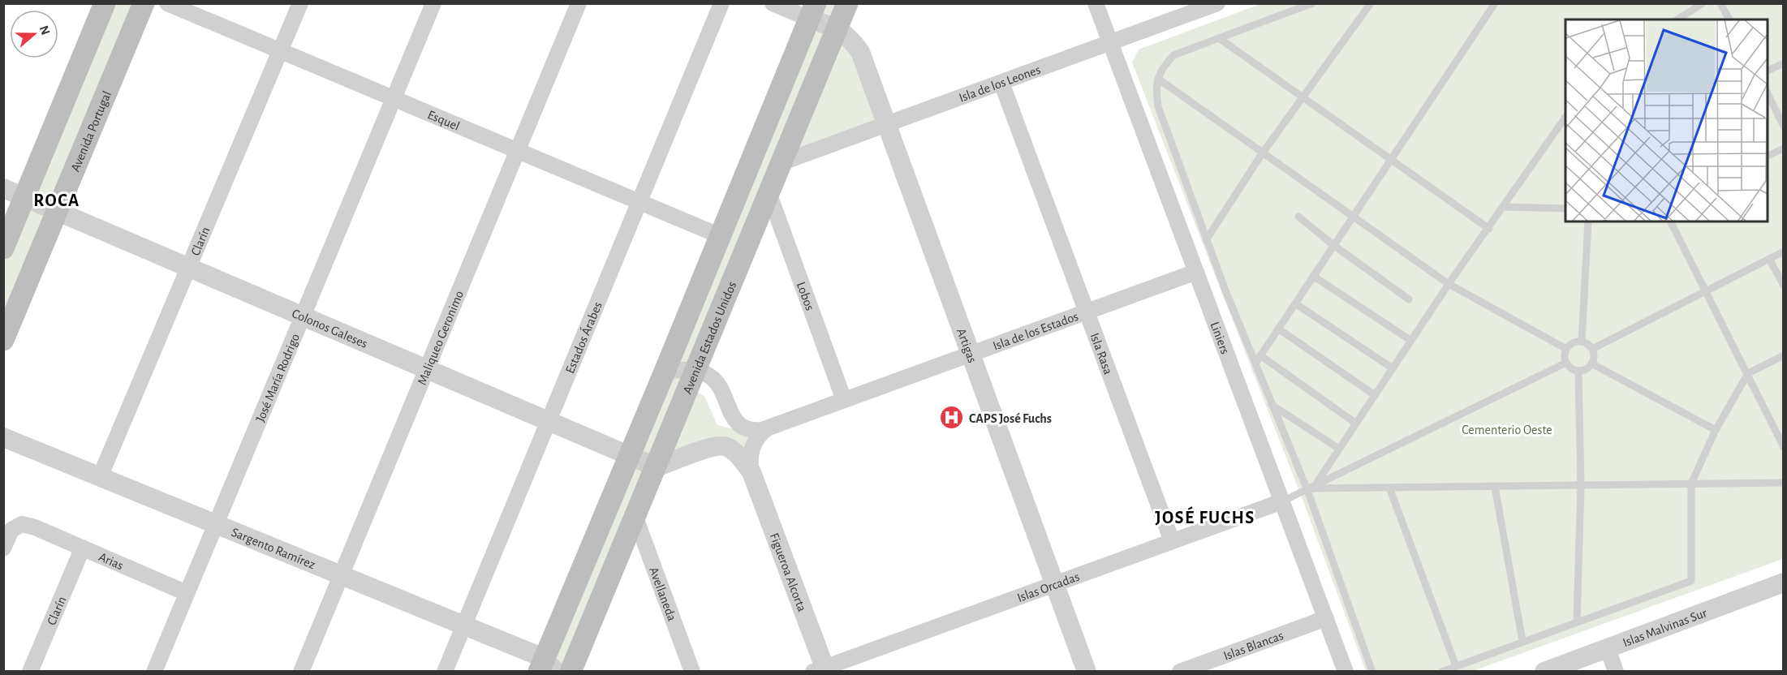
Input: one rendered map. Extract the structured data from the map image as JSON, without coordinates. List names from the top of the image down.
{
  "streets": {
    "main road": ["Avenida Portugal", "Avenida Estados Unidos"],
    "street": [
      "Isla de los Leones",
      "Esquel",
      "Clarín",
      "Lobos",
      "Colonos Galeses",
      "Isla de los Estados",
      "Maliqueo Geronimo",
      "Estados Árabes",
      "Liniers",
      "Artigas",
      "Isla Rasa",
      "José María Rodrigo",
      "Sargento Ramírez",
      "Arias",
      "Figueroa Alcorta",
      "Islas Orcadas",
      "Avellaneda",
      "Islas Malvinas Sur",
      "Islas Blancas"
    ]
  },
  "crossings": [
    ["Isla de los Leones", "Avenida Estados Unidos"],
    ["Isla de los Leones", "Liniers"],
    ["Isla de los Leones", "Artigas"],
    ["Isla de los Leones", "Isla Rasa"],
    ["Esquel", "Clarín"],
    ["Esquel", "Maliqueo Geronimo"],
    ["Esquel", "Estados Árabes"],
    ["Esquel", "Avenida Estados Unidos"],
    ["Esquel", "José María Rodrigo"],
    ["Avenida Portugal", "Colonos Galeses"],
    ["Clarín", "Colonos Galeses"],
    ["Clarín", "Sargento Ramírez"],
    ["Clarín", "Arias"],
    ["Lobos", "Isla de los Estados"],
    ["Lobos", "Avenida Estados Unidos"],
    ["Colonos Galeses", "Maliqueo Geronimo"],
    ["Colonos Galeses", "Estados Árabes"],
    ["Colonos Galeses", "Avenida Estados Unidos"],
    ["Colonos Galeses", "José María Rodrigo"],
    ["Isla de los Estados", "Avenida Estados Unidos"],
    ["Isla de los Estados", "Liniers"],
    ["Isla de los Estados", "Artigas"],
    ["Isla de los Estados", "Isla Rasa"],
    ["Maliqueo Geronimo", "Sargento Ramírez"],
    ["Estados Árabes", "Sargento Ramírez"],
    ["Avenida Estados Unidos", "Artigas"],
    ["Avenida Estados Unidos", "Sargento Ramírez"],
    ["Avenida Estados Unidos", "Avellaneda"],
    ["Liniers", "Islas Orcadas"],
    ["Liniers", "Islas Blancas"],
    ["Artigas", "Islas Orcadas"],
    ["Isla Rasa", "Islas Orcadas"],
    ["José María Rodrigo", "Sargento Ramírez"],
    ["José María Rodrigo", "Arias"],
    ["Figueroa Alcorta", "Islas Orcadas"]
  ],
  "districts": ["ROCA", "JOSÉ FUCHS"],
  "parks": ["Cementerio Oeste"],
  "places": {
    "hospital": ["CAPS José Fuchs"]
  },
  "north": "right"
}
